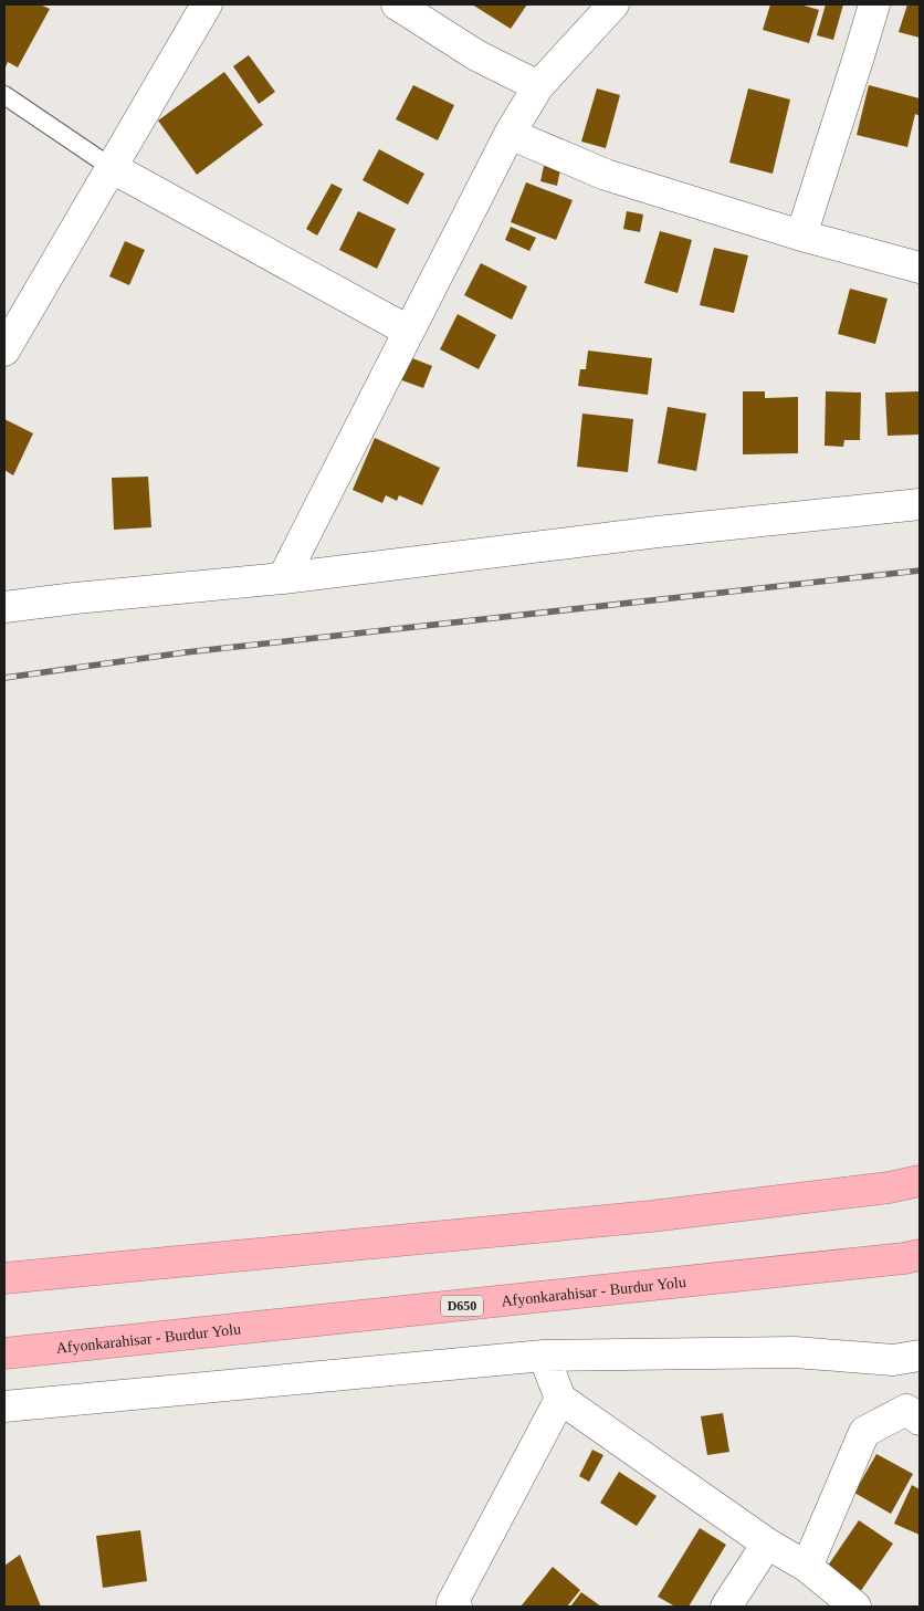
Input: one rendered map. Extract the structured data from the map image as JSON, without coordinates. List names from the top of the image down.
{
  "streets": {
    "highway": ["Afyonkarahisar - Burdur Yolu", "D650"]
  }
}
